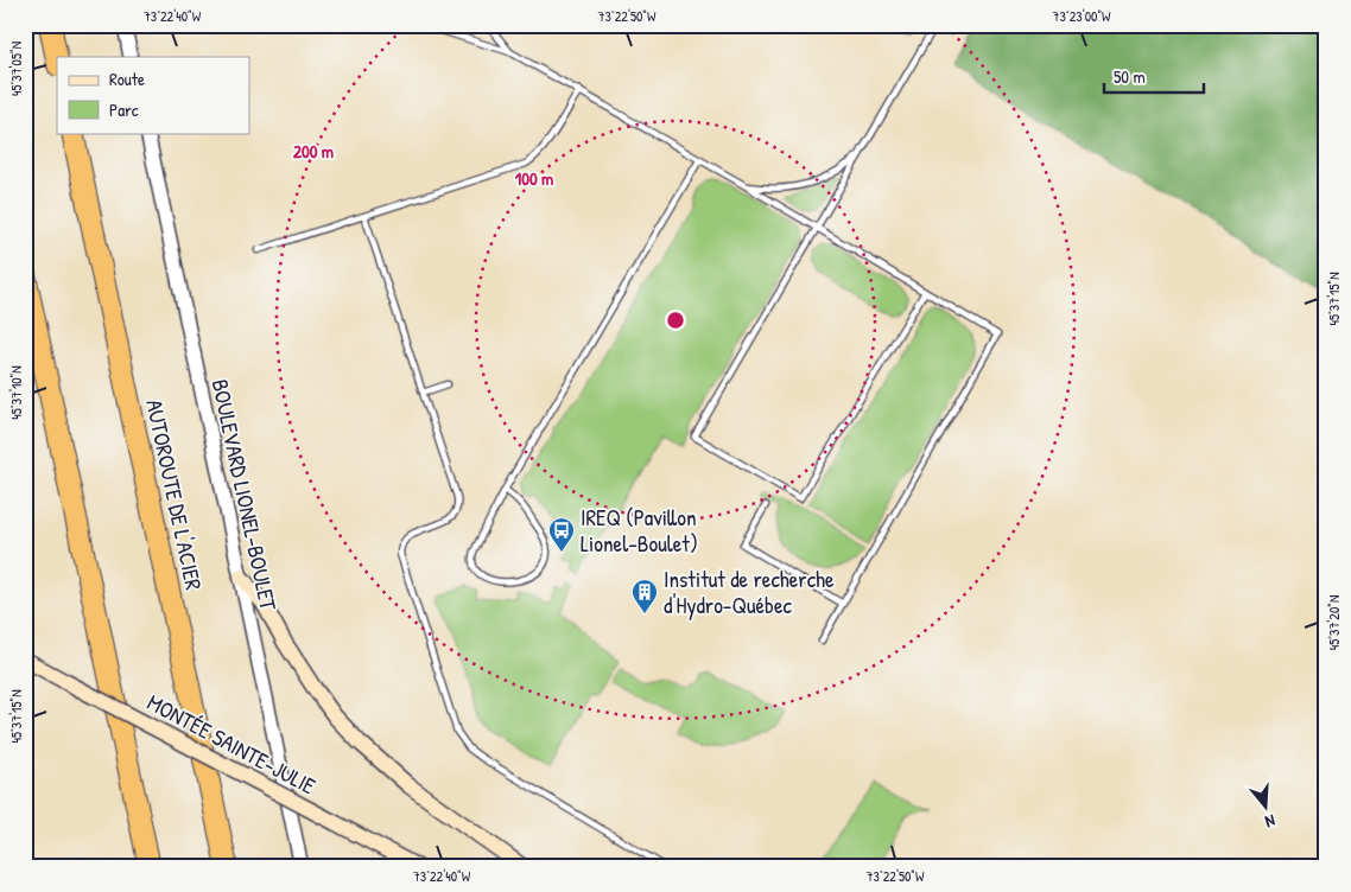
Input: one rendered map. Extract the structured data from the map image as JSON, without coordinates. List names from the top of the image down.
{
  "streets": {
    "highway": ["AUTOROUTE DE L'ACIER"],
    "main road": ["MONTÉE SAINTE-JULIE"],
    "street": ["BOULEVARD LIONEL-BOULET"]
  },
  "places": {
    "bus stop": ["IREQ (Pavillon Lionel-Boulet)"],
    "building": ["Institut de recherche d'Hydro-Québec"]
  },
  "legend": ["Route", "Parc"],
  "scale_bar": "50 m",
  "north": "bottom",
  "coordinates": [
    "73°22'40\"W",
    "73°22'50\"W",
    "73°23'00\"W",
    "45°37'05\"N",
    "45°37'15\"N",
    "45°37'10\"N",
    "45°37'20\"N"
  ],
  "rings": ["200 m", "100 m"]
}
